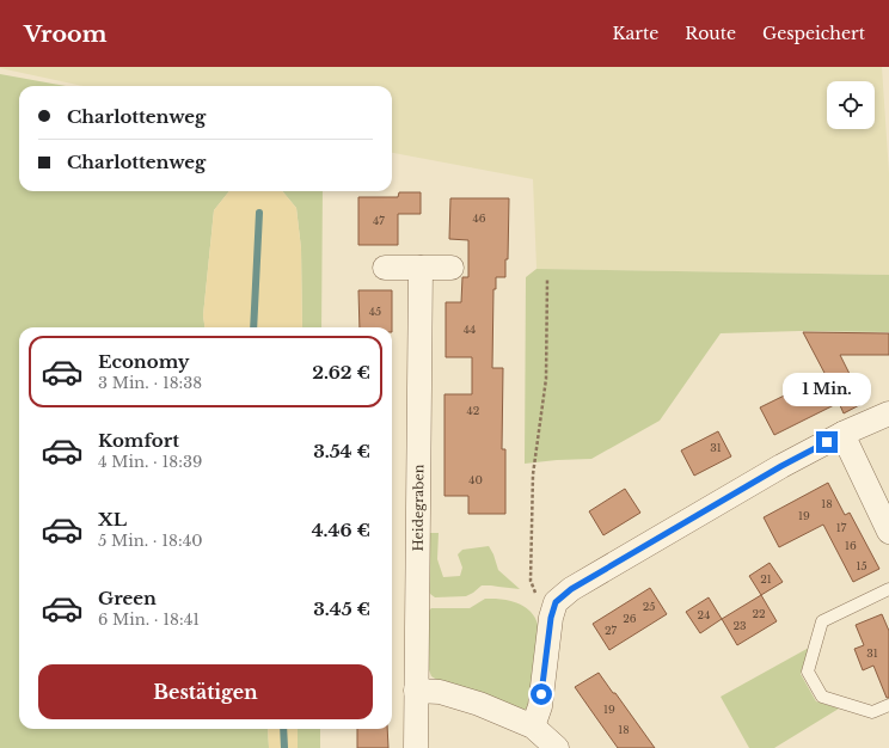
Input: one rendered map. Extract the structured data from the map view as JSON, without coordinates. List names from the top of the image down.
{
  "streets": {
    "street": ["Heidegraben"]
  },
  "house_numbers": [
    "46",
    "47",
    "45",
    "44",
    "42",
    "31",
    "40",
    "18",
    "19",
    "17",
    "16",
    "15",
    "21",
    "25",
    "22",
    "24",
    "26",
    "23",
    "27",
    "31",
    "19",
    "18"
  ],
  "page": {
    "header": "Vroom",
    "nav": ["Karte", "Route", "Gespeichert"],
    "banner": ["Charlottenweg", "Charlottenweg"],
    "list": [
      {
        "name": "Economy",
        "note": "3 Min. · 18:38",
        "value": "2.62 €"
      },
      {
        "name": "Komfort",
        "note": "4 Min. · 18:39",
        "value": "3.54 €"
      },
      {
        "name": "XL",
        "note": "5 Min. · 18:40",
        "value": "4.46 €"
      },
      {
        "name": "Green",
        "note": "6 Min. · 18:41",
        "value": "3.45 €"
      }
    ],
    "bubble": "1 Min.",
    "buttons": "Bestätigen"
  }
}
